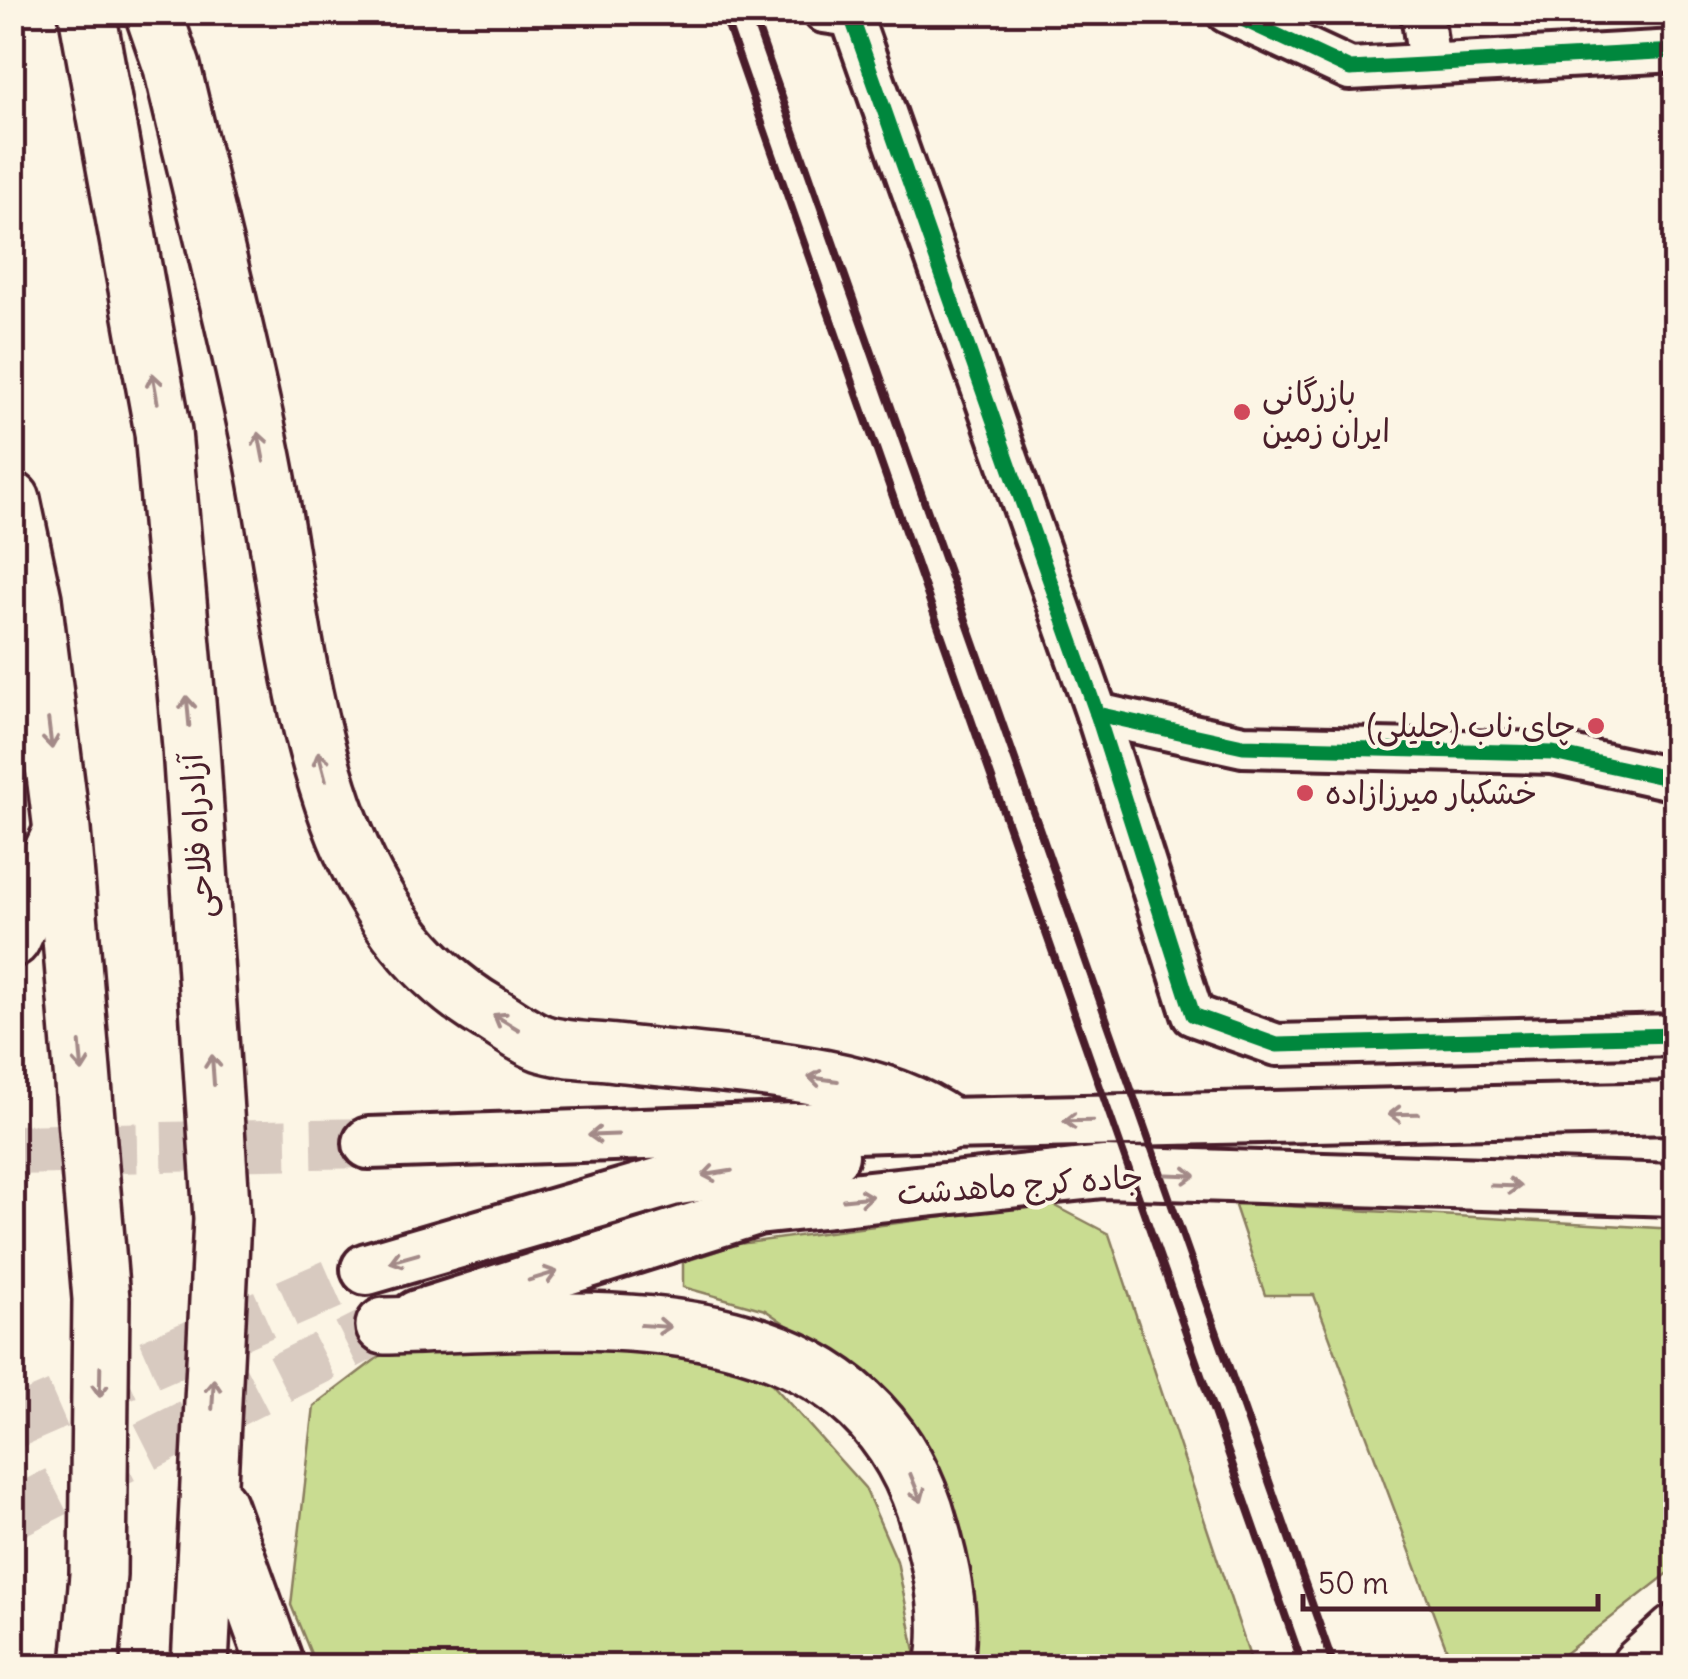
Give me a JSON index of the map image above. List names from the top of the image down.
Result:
{
  "streets": {
    "highway": ["آزادراه فلاحی"],
    "main road": ["جاده کرج ماهدشت"]
  },
  "places": ["بازرگانی ایران زمین", "چای ناب (جلیلی)", "خشکبار میرزازاده"],
  "scale_bar": "50 m"
}
